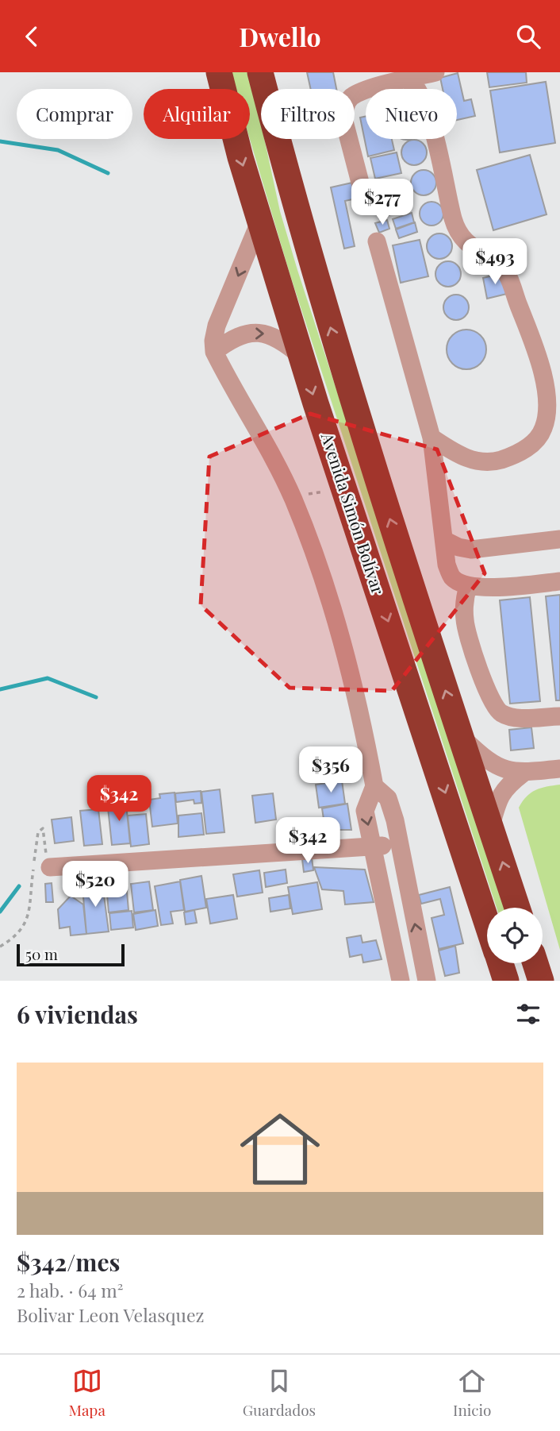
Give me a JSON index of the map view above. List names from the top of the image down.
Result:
{
  "streets": {
    "highway": ["Avenida Simón Bolívar"]
  },
  "scale_bar": "50 m",
  "page": {
    "header": "Dwello",
    "chip": [
      "Comprar",
      "Alquilar",
      "Filtros",
      "Nuevo"
    ],
    "price": [
      "$277",
      "$493",
      "$356",
      "$342",
      "$342",
      "$520"
    ],
    "scale": "50 m",
    "heading": "6 viviendas",
    "list": [
      {
        "name": "$342/mes",
        "note": "2 hab. · 64 m² · Bolivar Leon Velasquez"
      }
    ],
    "tabs": ["Mapa", "Guardados", "Inicio"]
  }
}
